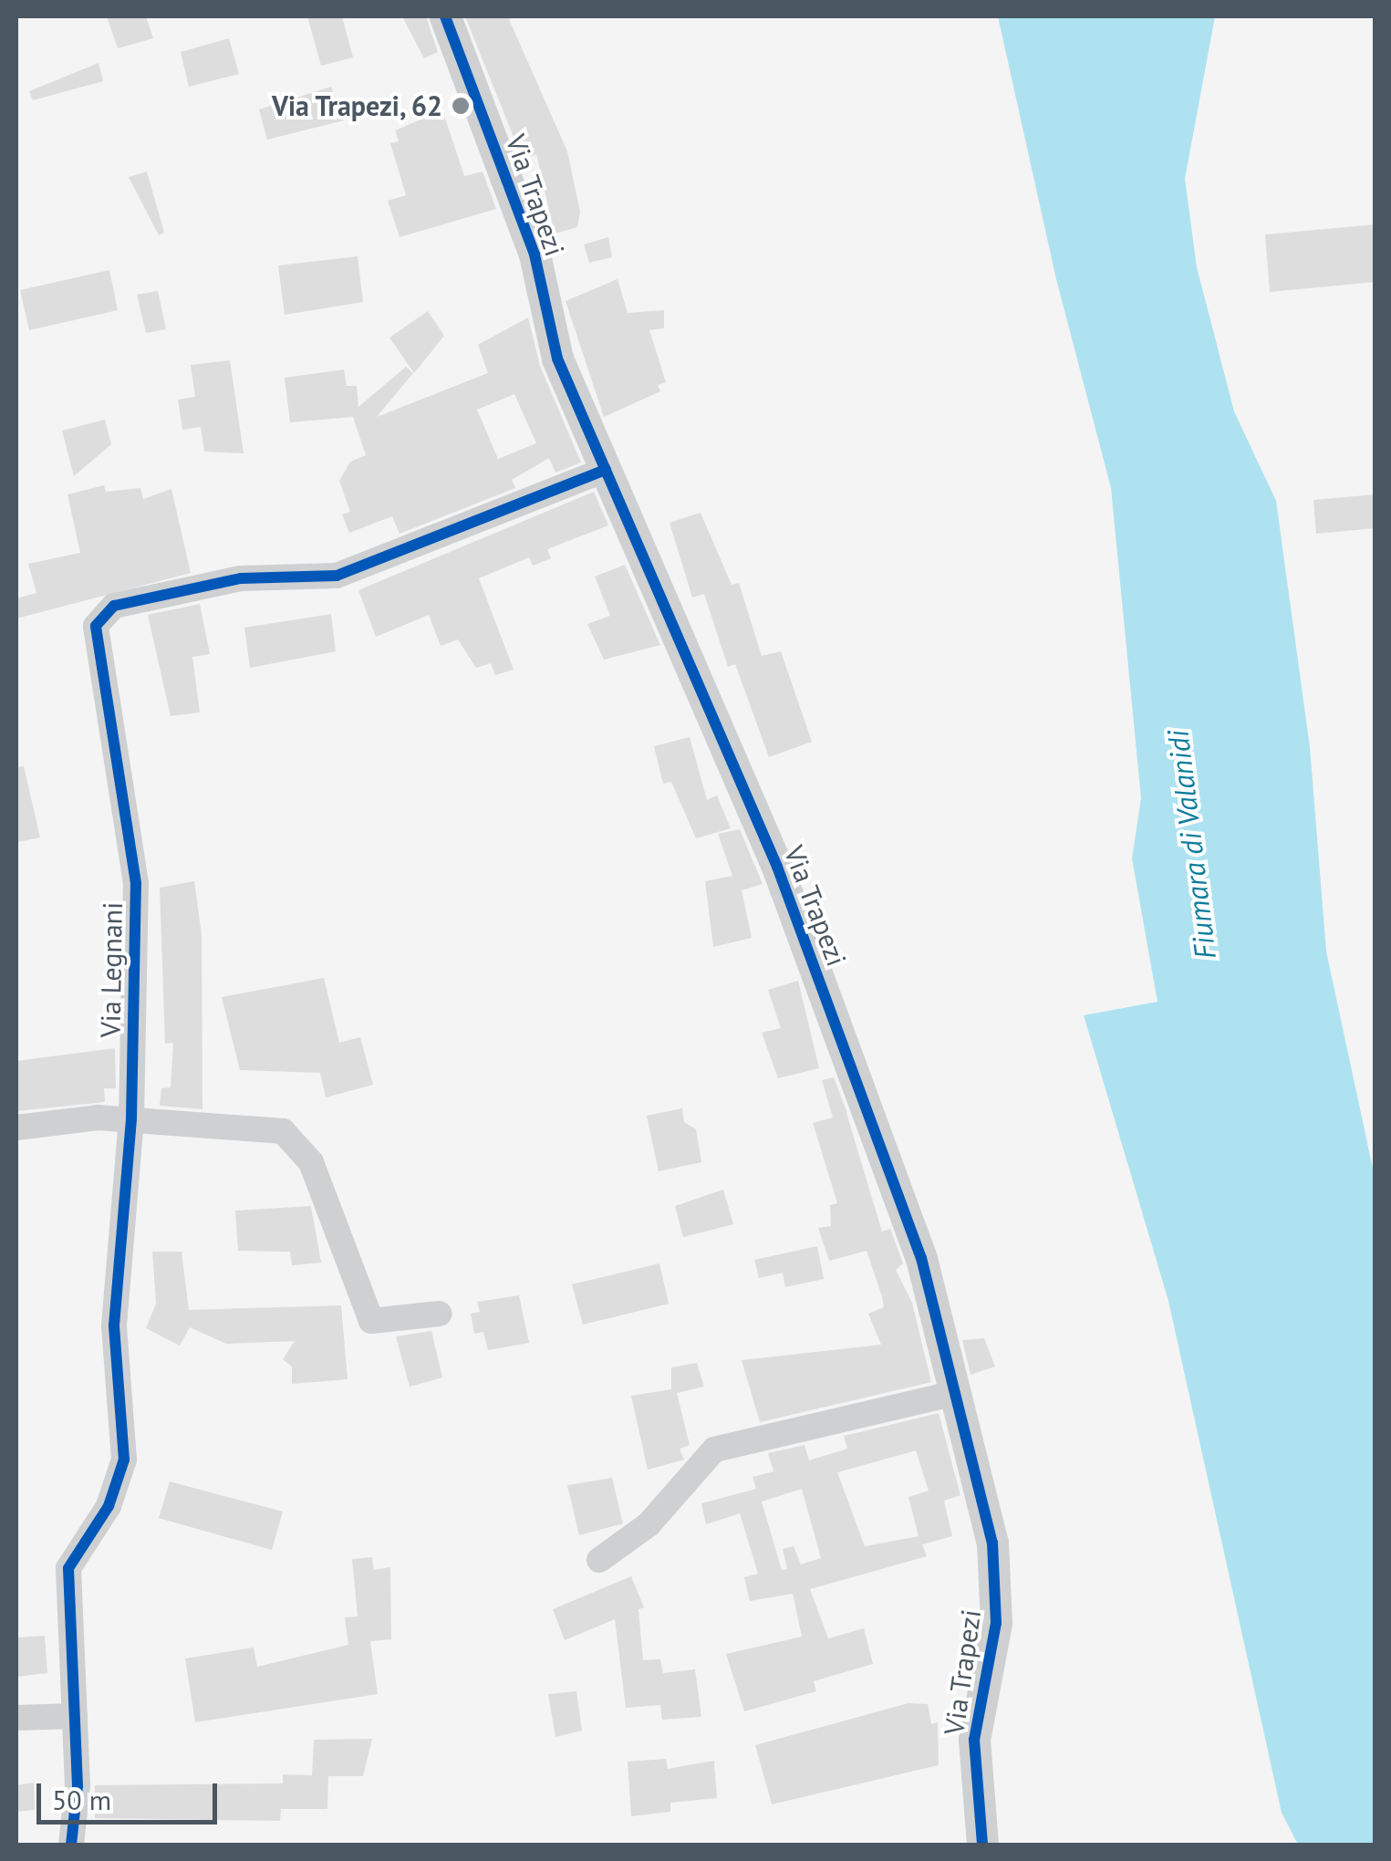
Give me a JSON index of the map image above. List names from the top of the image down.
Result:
{
  "streets": {
    "street": ["Via Trapezi", "Via Legnani"]
  },
  "crossings": [
    ["Via Trapezi", "Via Legnani"]
  ],
  "water": ["Fiumara di Valanidi"],
  "places": ["Via Trapezi, 62"],
  "scale_bar": "50 m"
}
